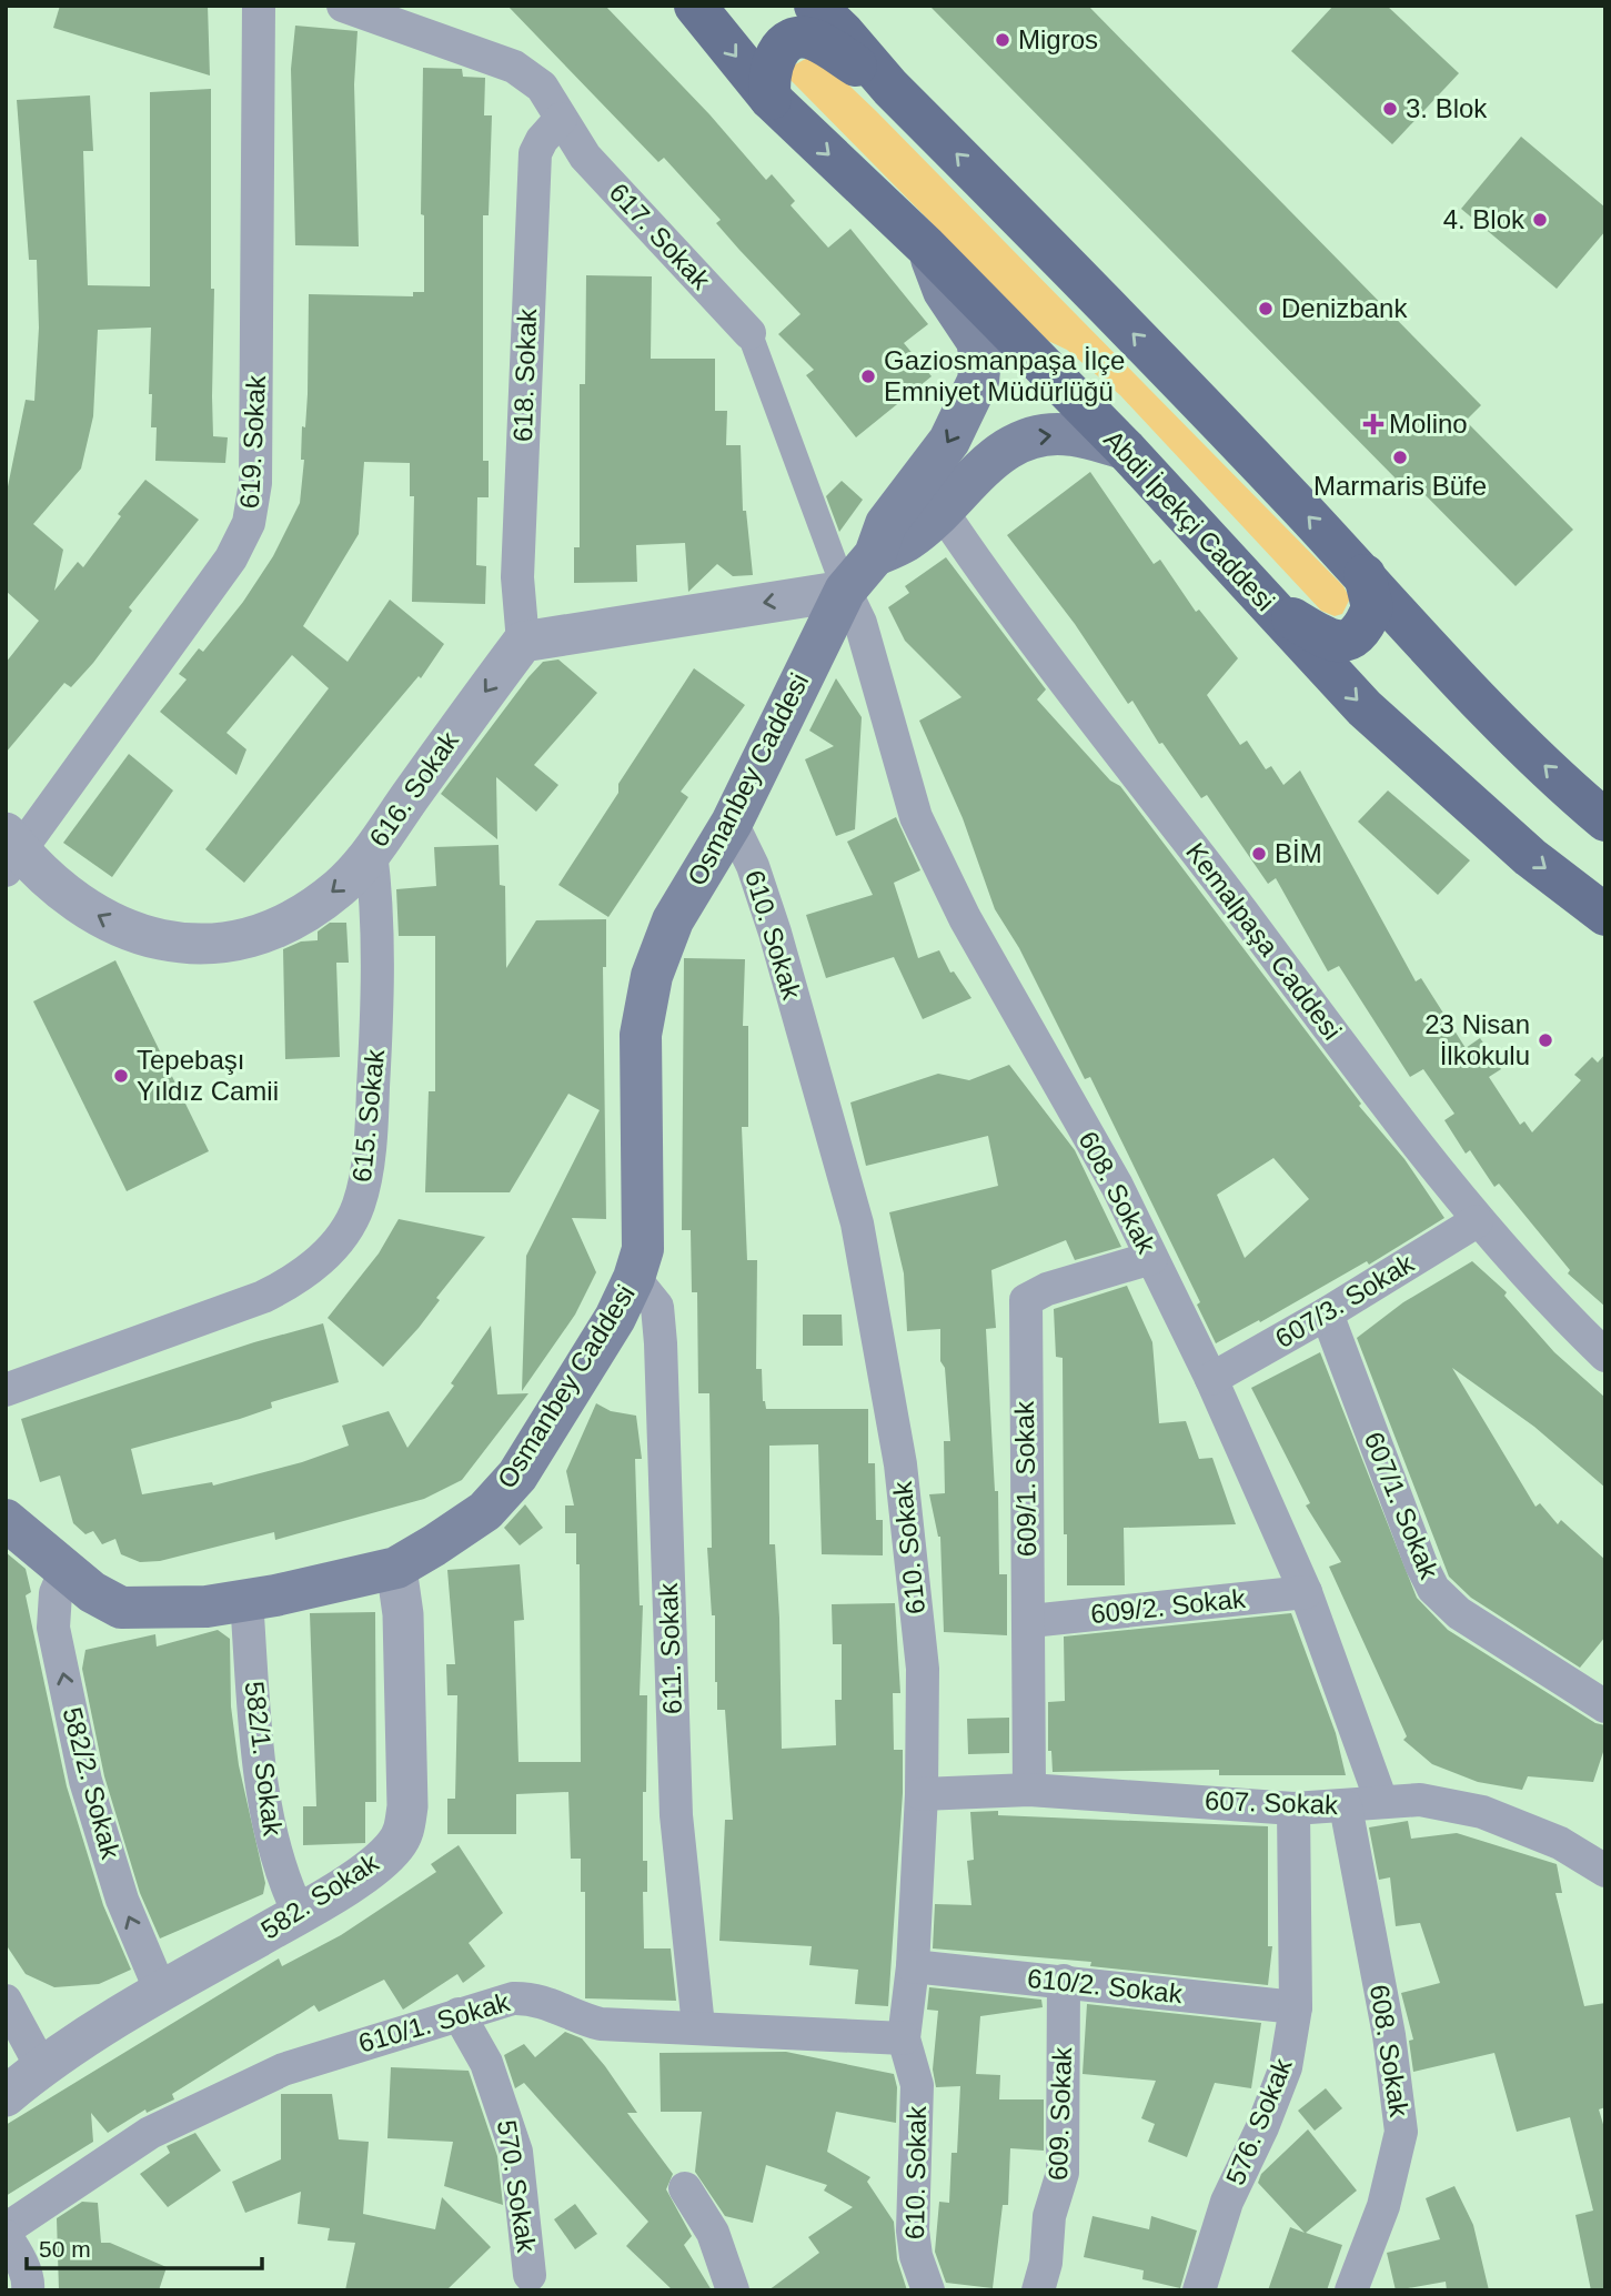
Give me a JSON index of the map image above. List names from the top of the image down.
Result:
{
  "streets": {
    "main road": ["Abdi İpekçi Caddesi", "Osmanbey Caddesi"],
    "street": [
      "617. Sokak",
      "618. Sokak",
      "619. Sokak",
      "616. Sokak",
      "610. Sokak",
      "Kemalpaşa Caddesi",
      "615. Sokak",
      "608. Sokak",
      "607/3. Sokak",
      "609/1. Sokak",
      "607/1. Sokak",
      "609/2. Sokak",
      "611. Sokak",
      "582/1. Sokak",
      "582/2. Sokak",
      "607. Sokak",
      "582. Sokak",
      "610/2. Sokak",
      "610/1. Sokak",
      "609. Sokak",
      "576. Sokak",
      "570. Sokak"
    ]
  },
  "crossings": [
    ["617. Sokak", "618. Sokak"],
    ["617. Sokak", "Osmanbey Caddesi"],
    ["617. Sokak", "608. Sokak"],
    ["618. Sokak", "616. Sokak"],
    ["619. Sokak", "616. Sokak"],
    ["Osmanbey Caddesi", "610. Sokak"],
    ["Osmanbey Caddesi", "608. Sokak"],
    ["Osmanbey Caddesi", "611. Sokak"],
    ["Osmanbey Caddesi", "582/1. Sokak"],
    ["Osmanbey Caddesi", "582/2. Sokak"],
    ["Osmanbey Caddesi", "582. Sokak"],
    ["616. Sokak", "615. Sokak"],
    ["610. Sokak", "607. Sokak"],
    ["610. Sokak", "610/2. Sokak"],
    ["610. Sokak", "610/1. Sokak"],
    ["Kemalpaşa Caddesi", "607/3. Sokak"],
    ["608. Sokak", "607/3. Sokak"],
    ["608. Sokak", "609/1. Sokak"],
    ["608. Sokak", "609/2. Sokak"],
    ["608. Sokak", "607. Sokak"],
    ["607/3. Sokak", "607/1. Sokak"],
    ["609/1. Sokak", "609/2. Sokak"],
    ["609/1. Sokak", "607. Sokak"],
    ["611. Sokak", "610/1. Sokak"],
    ["582/1. Sokak", "582. Sokak"],
    ["582/2. Sokak", "582. Sokak"],
    ["607. Sokak", "576. Sokak"],
    ["610/2. Sokak", "609. Sokak"],
    ["610/2. Sokak", "576. Sokak"],
    ["610/1. Sokak", "570. Sokak"]
  ],
  "one_way": ["616. Sokak", "582/2. Sokak"],
  "places": {
    "other": [
      "Migros",
      "3. Blok",
      "4. Blok",
      "Denizbank",
      "Gaziosmanpaşa İlçe Emniyet Müdürlüğü",
      "Marmaris Büfe",
      "BİM",
      "23 Nisan İlkokulu",
      "Tepebaşı Yıldız Camii"
    ],
    "health": ["Molino"]
  },
  "scale_bar": "50 m"
}
